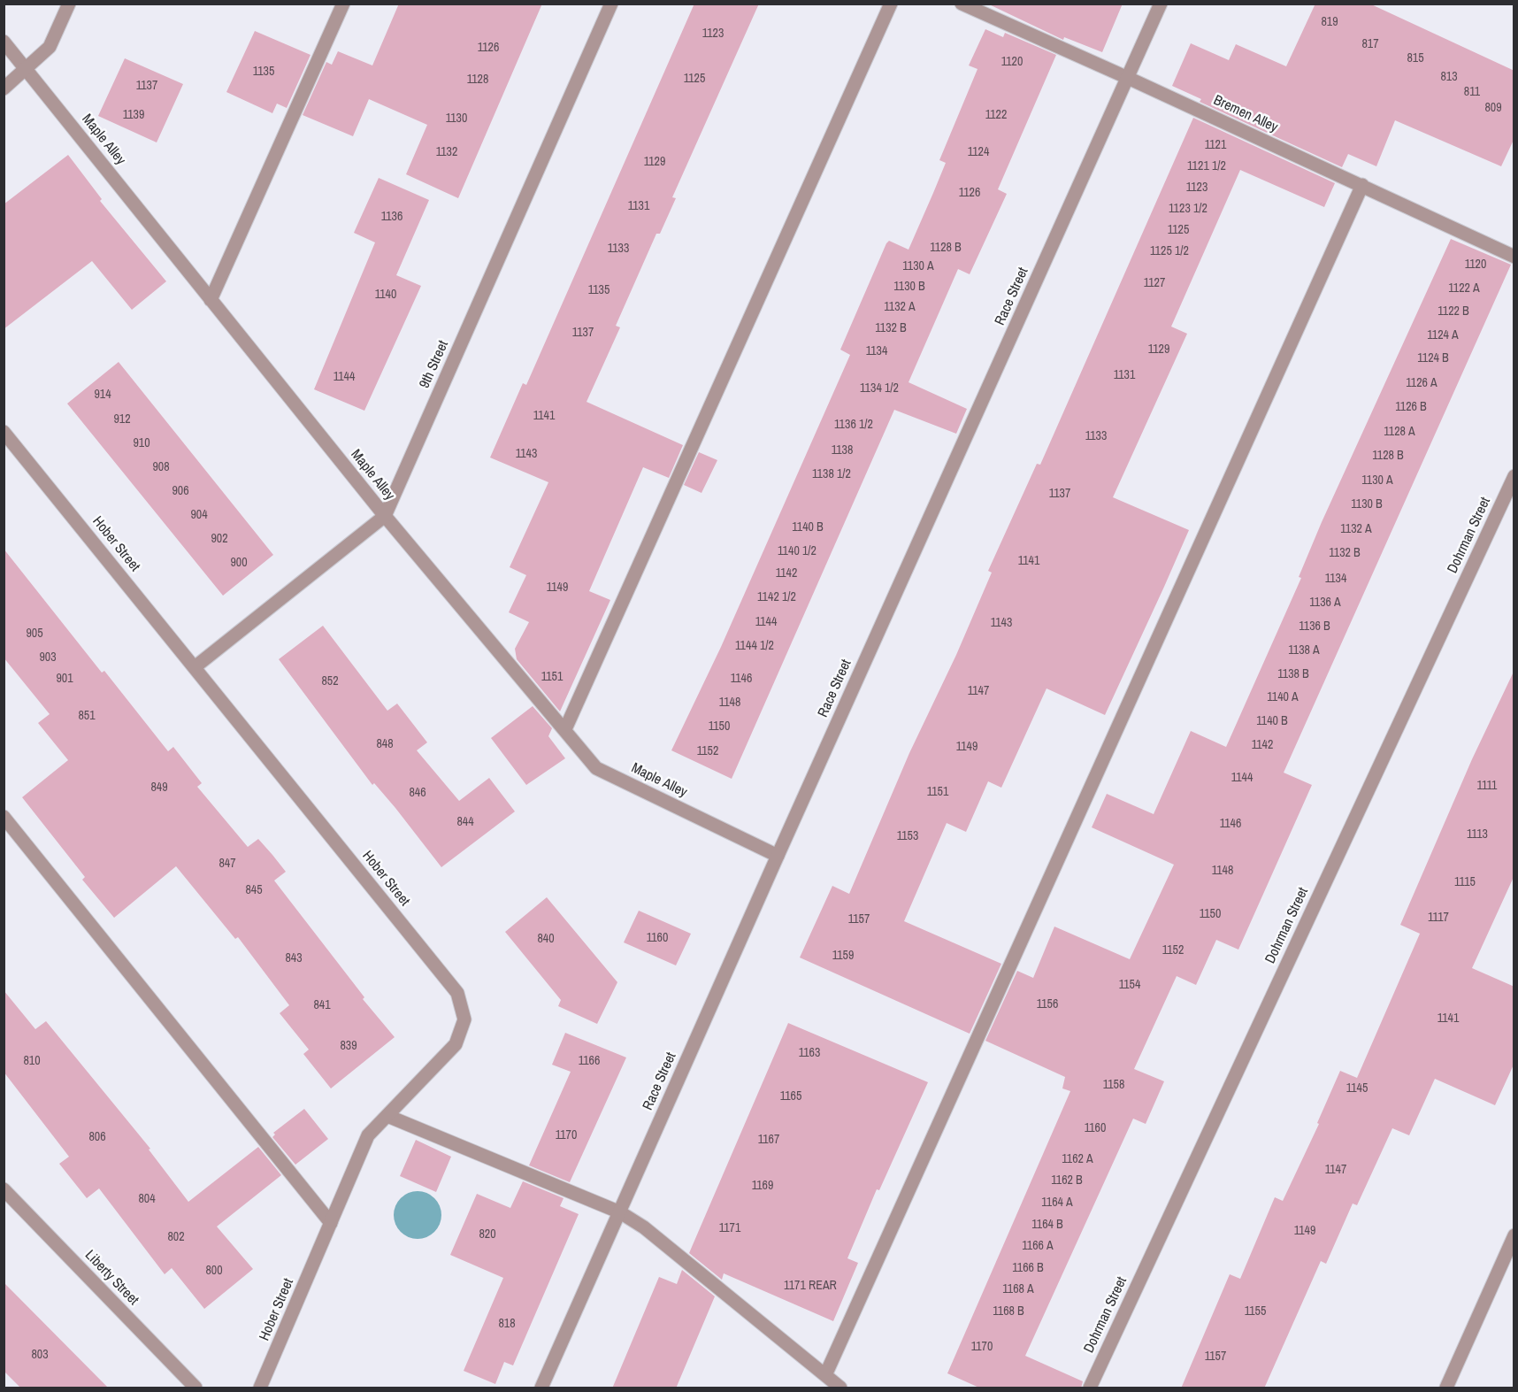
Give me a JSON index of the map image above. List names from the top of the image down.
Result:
{
  "streets": {
    "street": [
      "Bremen Alley",
      "Maple Alley",
      "Race Street",
      "9th Street",
      "Dohrman Street",
      "Hober Street",
      "Liberty Street"
    ]
  },
  "crossings": [
    ["Bremen Alley", "Race Street"],
    ["Maple Alley", "Race Street"],
    ["Maple Alley", "9th Street"],
    ["9th Street", "Hober Street"]
  ],
  "house_numbers": [
    "819",
    "1123",
    "817",
    "1126",
    "815",
    "1120",
    "1135",
    "813",
    "1125",
    "1128",
    "1137",
    "811",
    "809",
    "1139",
    "1122",
    "1130",
    "1121",
    "1132",
    "1124",
    "1129",
    "1121 1/2",
    "1123",
    "1126",
    "1131",
    "1123 1/2",
    "1136",
    "1125",
    "1128 B",
    "1133",
    "1125 1/2",
    "1120",
    "1130 A",
    "1127",
    "1130 B",
    "1122 A",
    "1135",
    "1140",
    "1132 A",
    "1122 B",
    "1132 B",
    "1137",
    "1124 A",
    "1129",
    "1134",
    "1124 B",
    "1131",
    "1144",
    "1126 A",
    "1134 1/2",
    "914",
    "1126 B",
    "1141",
    "912",
    "1136 1/2",
    "1128 A",
    "1133",
    "910",
    "1138",
    "1143",
    "1128 B",
    "908",
    "1138 1/2",
    "1130 A",
    "906",
    "1137",
    "1130 B",
    "904",
    "1140 B",
    "1132 A",
    "902",
    "1140 1/2",
    "1132 B",
    "1141",
    "900",
    "1142",
    "1134",
    "1149",
    "1142 1/2",
    "1136 A",
    "1144",
    "1143",
    "1136 B",
    "905",
    "1144 1/2",
    "1138 A",
    "903",
    "1138 B",
    "1151",
    "901",
    "1146",
    "852",
    "1147",
    "1140 A",
    "1148",
    "851",
    "1140 B",
    "1150",
    "848",
    "1142",
    "1149",
    "1152",
    "1144",
    "1111",
    "849",
    "1151",
    "846",
    "844",
    "1146",
    "1113",
    "1153",
    "847",
    "1148",
    "1115",
    "845",
    "1150",
    "1117",
    "1157",
    "1160",
    "840",
    "1152",
    "1159",
    "843",
    "1154",
    "1156",
    "841",
    "1141",
    "839",
    "1163",
    "810",
    "1166",
    "1158",
    "1145",
    "1165",
    "1160",
    "1170",
    "806",
    "1167",
    "1162 A",
    "1147",
    "1162 B",
    "1169",
    "804",
    "1164 A",
    "1164 B",
    "1171",
    "1149",
    "820",
    "802",
    "1166 A",
    "1166 B",
    "800",
    "1171 REAR",
    "1168 A",
    "1168 B",
    "1155",
    "818",
    "1170",
    "803",
    "1157"
  ]
}
